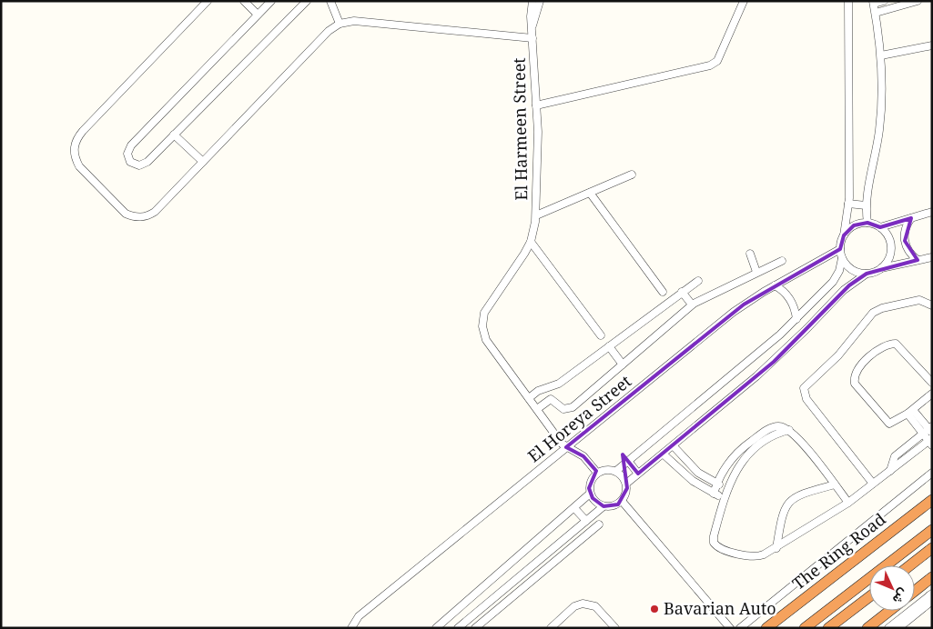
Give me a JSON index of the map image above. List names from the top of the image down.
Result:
{
  "streets": {
    "highway": ["The Ring Road"],
    "street": ["El Harmeen Street", "El Horeya Street"]
  },
  "crossings": [
    ["El Harmeen Street", "El Horeya Street"]
  ],
  "places": ["Bavarian Auto"],
  "north": "bottom right"
}
